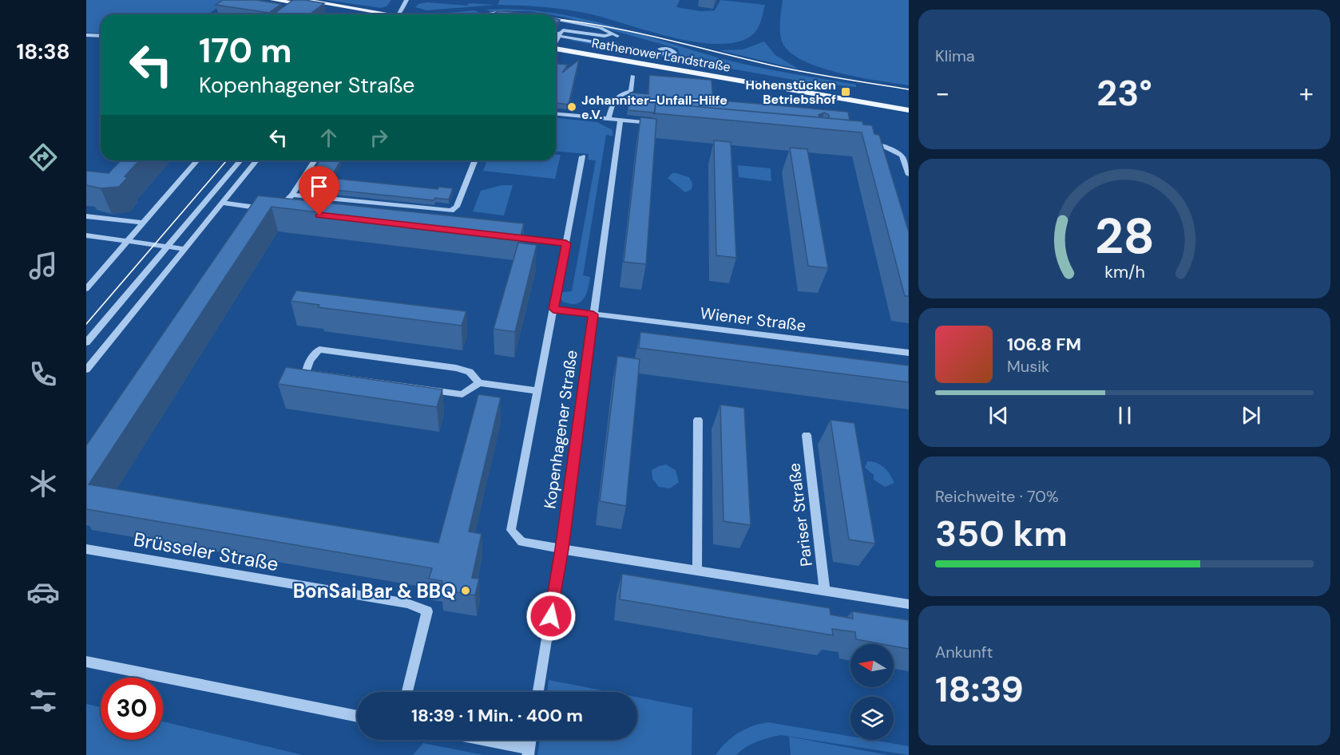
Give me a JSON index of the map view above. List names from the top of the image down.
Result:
{
  "streets": {
    "main road": ["Rathenower Landstraße"],
    "street": [
      "Wiener Straße",
      "Kopenhagener Straße",
      "Pariser Straße",
      "Brüsseler Straße"
    ]
  },
  "crossings": [
    ["Wiener Straße", "Kopenhagener Straße"],
    ["Kopenhagener Straße", "Pariser Straße"]
  ],
  "places": {
    "transit": ["Hohenstücken Betriebshof"],
    "other": ["Johanniter-Unfall-Hilfe e.V.", "BonSai Bar & BBQ"]
  },
  "north": "left",
  "page": {
    "tabs": "18:38",
    "tile": [
      "Klima",
      ["Reichweite · 70%", "350 km"],
      ["Ankunft", "18:39"]
    ],
    "turn": ["170 m", "Kopenhagener Straße"],
    "heat": ["−", "23°", "+"],
    "song": ["106.8 FM", "Musik"],
    "limit": "30",
    "trip": "18:39 · 1 Min. · 400 m",
    "gauge": ["28", "km/h"]
  }
}
